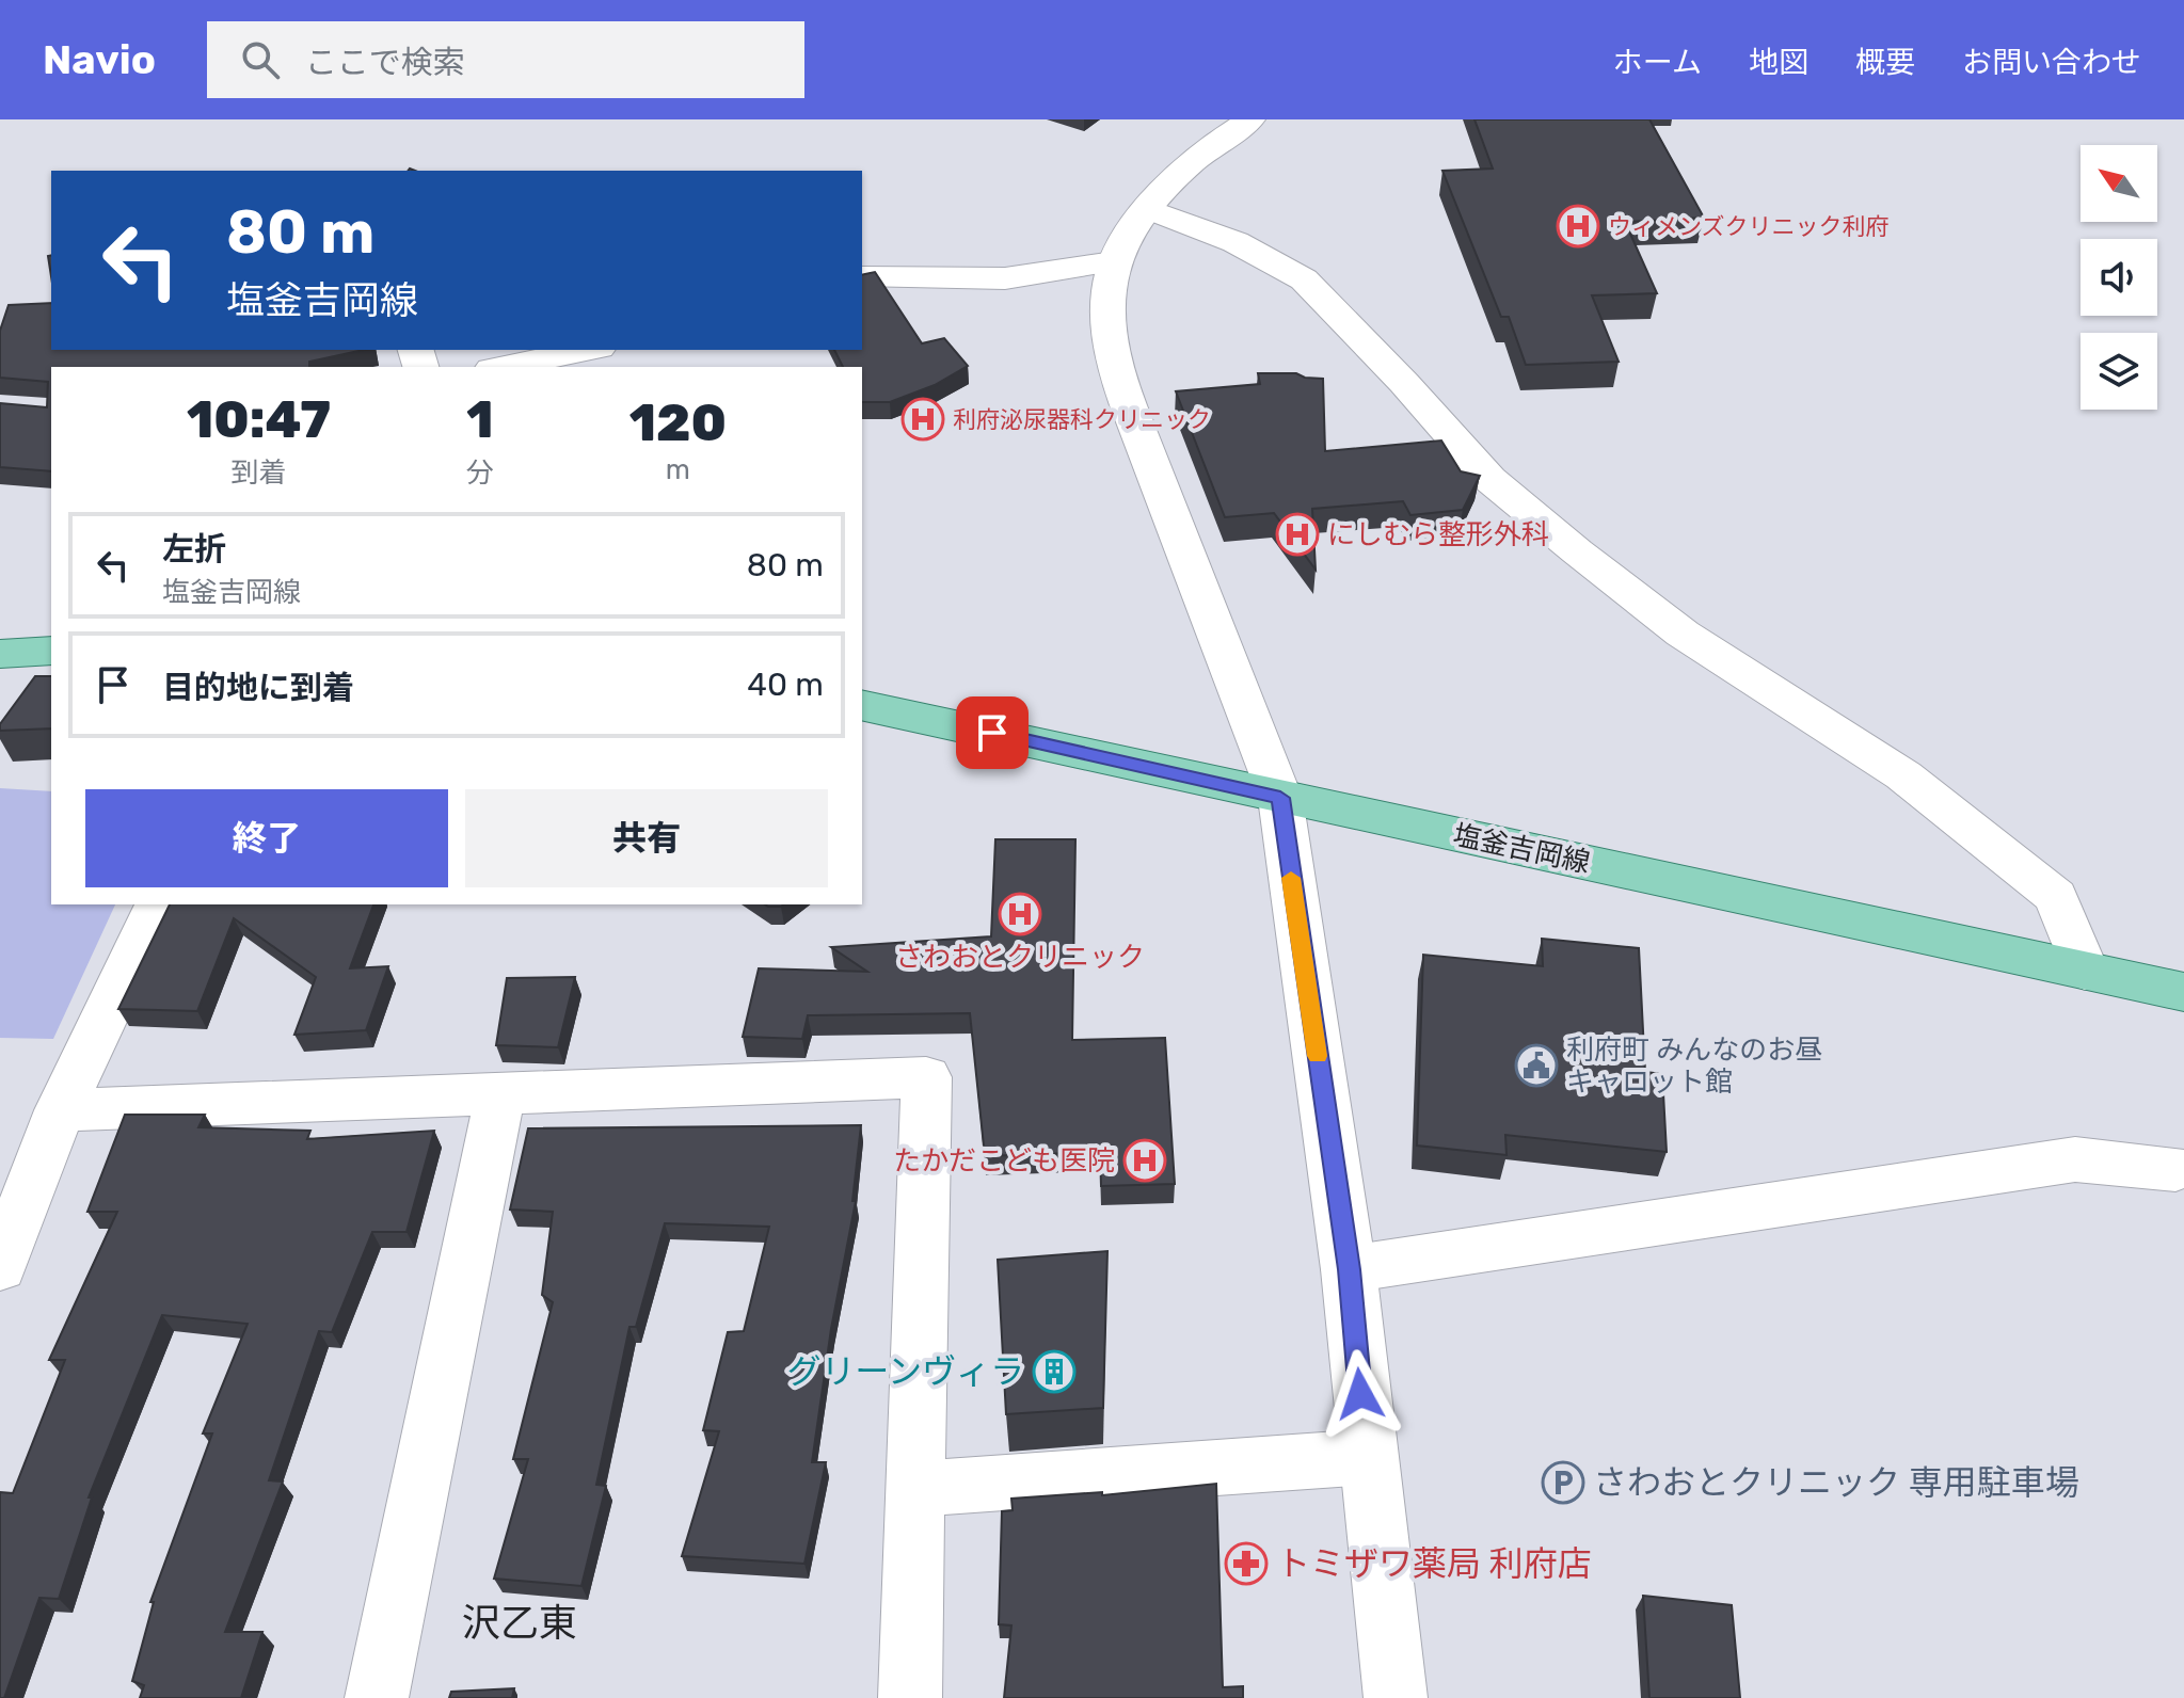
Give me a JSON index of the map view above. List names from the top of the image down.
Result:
{
  "streets": {
    "main road": ["塩釜吉岡線"]
  },
  "districts": ["沢乙東"],
  "places": {
    "hospital": [
      "ウィメンズクリニック利府",
      "利府泌尿器科クリニック",
      "にしむら整形外科",
      "さわおとクリニック",
      "たかだこども医院"
    ],
    "public building": ["利府町 みんなのお昼 キャロット館"],
    "building": ["グリーンヴィラ"],
    "parking": ["さわおとクリニック 専用駐車場"],
    "pharmacy": ["トミザワ薬局 利府店"]
  },
  "north": "top left",
  "page": {
    "header": "Navio",
    "search": "ここで検索",
    "nav": [
      "ホーム",
      "地図",
      "概要",
      "お問い合わせ"
    ],
    "turn": ["80 m", "塩釜吉岡線"],
    "eta": [
      "10:47",
      "到着",
      "1",
      "分",
      "120",
      "m"
    ],
    "list": [
      {
        "name": "左折",
        "note": "塩釜吉岡線",
        "value": "80 m"
      },
      {
        "name": "目的地に到着",
        "value": "40 m"
      }
    ],
    "buttons": ["終了", "共有"]
  }
}
